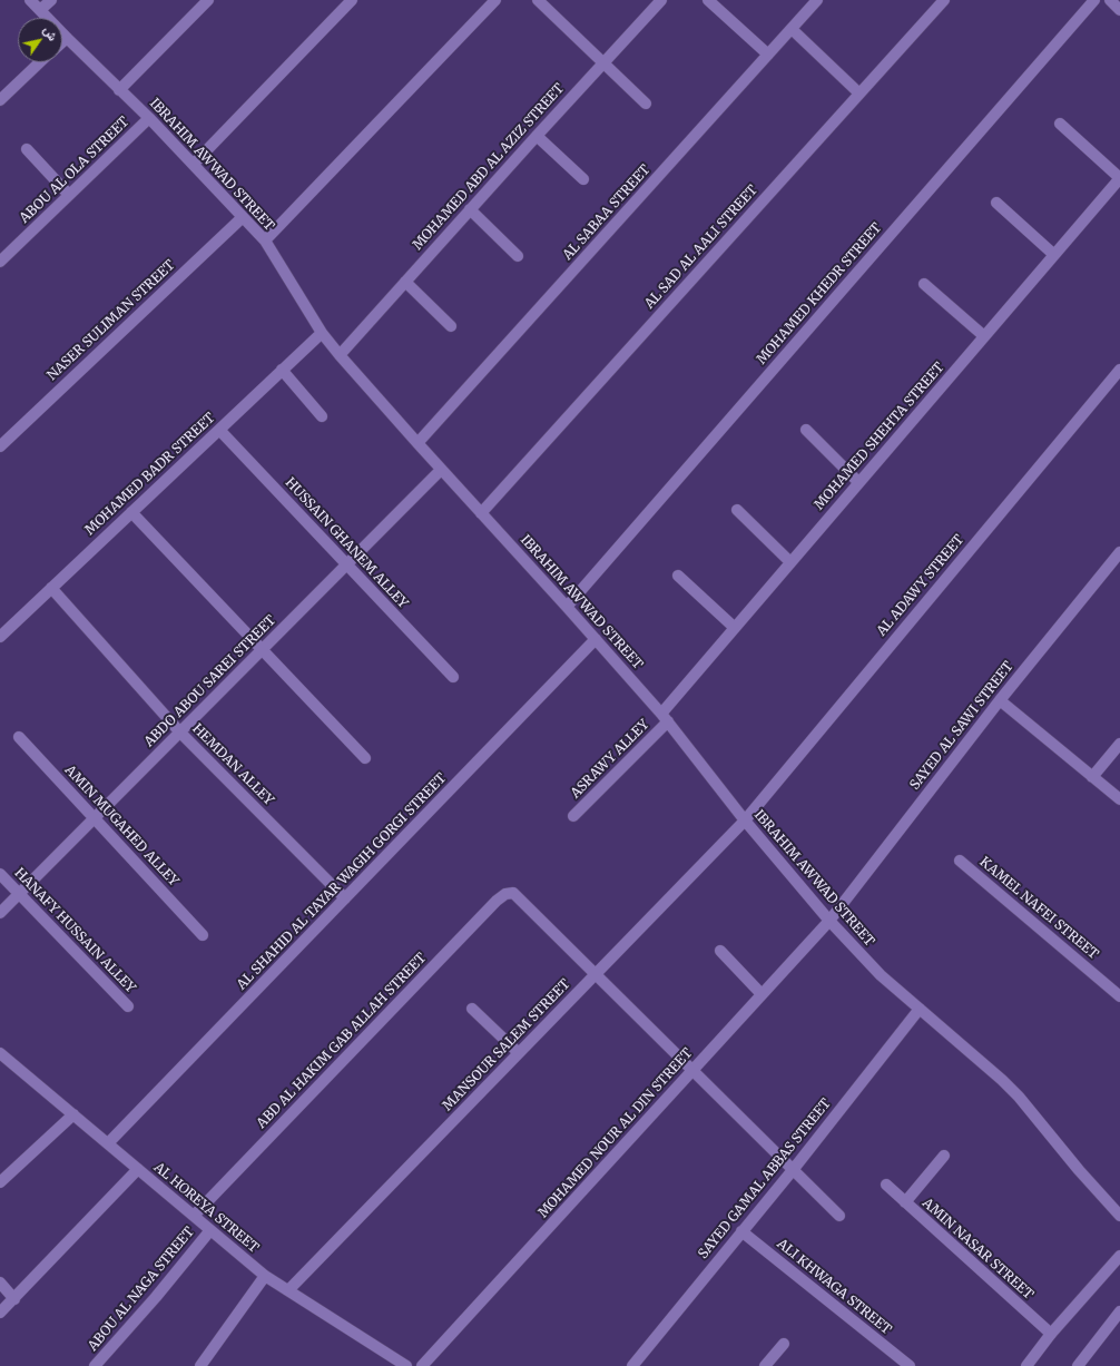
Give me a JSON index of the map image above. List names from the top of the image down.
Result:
{
  "streets": {
    "street": [
      "IBRAHIM AWWAD STREET",
      "MOHAMED ABD AL AZIZ STREET",
      "ABOU AL OLA STREET",
      "AL SABAA STREET",
      "AL SAD AL AALI STREET",
      "MOHAMED KHEDR STREET",
      "NASER SULIMAN STREET",
      "MOHAMED SHEHTA STREET",
      "MOHAMED BADR STREET",
      "HUSSAIN GHANEM ALLEY",
      "AL ADAWY STREET",
      "ABDO ABOU SAREI STREET",
      "SAYED AL SAWI STREET",
      "ASRAWY ALLEY",
      "HEMDAN ALLEY",
      "AMIN MUGAHED ALLEY",
      "AL SHAHID AL TAYAR WAGIH GORGI STREET",
      "KAMEL NAFEI STREET",
      "HANAFY HUSSAIN ALLEY",
      "ABD AL HAKIM GAB ALLAH STREET",
      "MANSOUR SALEM STREET",
      "MOHAMED NOUR AL DIN STREET",
      "SAYED GAMAL ABBAS STREET",
      "AL HOREYA STREET",
      "AMIN NASAR STREET",
      "ALI KHWAGA STREET",
      "ABOU AL NAGA STREET"
    ]
  },
  "crossings": [
    ["IBRAHIM AWWAD STREET", "MOHAMED ABD AL AZIZ STREET"],
    ["IBRAHIM AWWAD STREET", "ABOU AL OLA STREET"],
    ["IBRAHIM AWWAD STREET", "AL SABAA STREET"],
    ["IBRAHIM AWWAD STREET", "AL SAD AL AALI STREET"],
    ["IBRAHIM AWWAD STREET", "MOHAMED KHEDR STREET"],
    ["IBRAHIM AWWAD STREET", "NASER SULIMAN STREET"],
    ["IBRAHIM AWWAD STREET", "MOHAMED SHEHTA STREET"],
    ["IBRAHIM AWWAD STREET", "MOHAMED BADR STREET"],
    ["IBRAHIM AWWAD STREET", "AL ADAWY STREET"],
    ["IBRAHIM AWWAD STREET", "ABDO ABOU SAREI STREET"],
    ["IBRAHIM AWWAD STREET", "SAYED AL SAWI STREET"],
    ["IBRAHIM AWWAD STREET", "ASRAWY ALLEY"],
    ["IBRAHIM AWWAD STREET", "AL SHAHID AL TAYAR WAGIH GORGI STREET"],
    ["IBRAHIM AWWAD STREET", "MANSOUR SALEM STREET"],
    ["IBRAHIM AWWAD STREET", "MOHAMED NOUR AL DIN STREET"],
    ["IBRAHIM AWWAD STREET", "SAYED GAMAL ABBAS STREET"],
    ["MOHAMED SHEHTA STREET", "ASRAWY ALLEY"],
    ["MOHAMED BADR STREET", "HUSSAIN GHANEM ALLEY"],
    ["MOHAMED BADR STREET", "HEMDAN ALLEY"],
    ["HUSSAIN GHANEM ALLEY", "ABDO ABOU SAREI STREET"],
    ["AL ADAWY STREET", "MANSOUR SALEM STREET"],
    ["ABDO ABOU SAREI STREET", "HEMDAN ALLEY"],
    ["ABDO ABOU SAREI STREET", "AMIN MUGAHED ALLEY"],
    ["ABDO ABOU SAREI STREET", "HANAFY HUSSAIN ALLEY"],
    ["SAYED AL SAWI STREET", "MOHAMED NOUR AL DIN STREET"],
    ["HEMDAN ALLEY", "AL SHAHID AL TAYAR WAGIH GORGI STREET"],
    ["AL SHAHID AL TAYAR WAGIH GORGI STREET", "AL HOREYA STREET"],
    ["ABD AL HAKIM GAB ALLAH STREET", "MANSOUR SALEM STREET"],
    ["ABD AL HAKIM GAB ALLAH STREET", "AL HOREYA STREET"],
    ["MANSOUR SALEM STREET", "AL HOREYA STREET"],
    ["SAYED GAMAL ABBAS STREET", "ALI KHWAGA STREET"],
    ["AL HOREYA STREET", "ABOU AL NAGA STREET"]
  ],
  "north": "top right"
}
